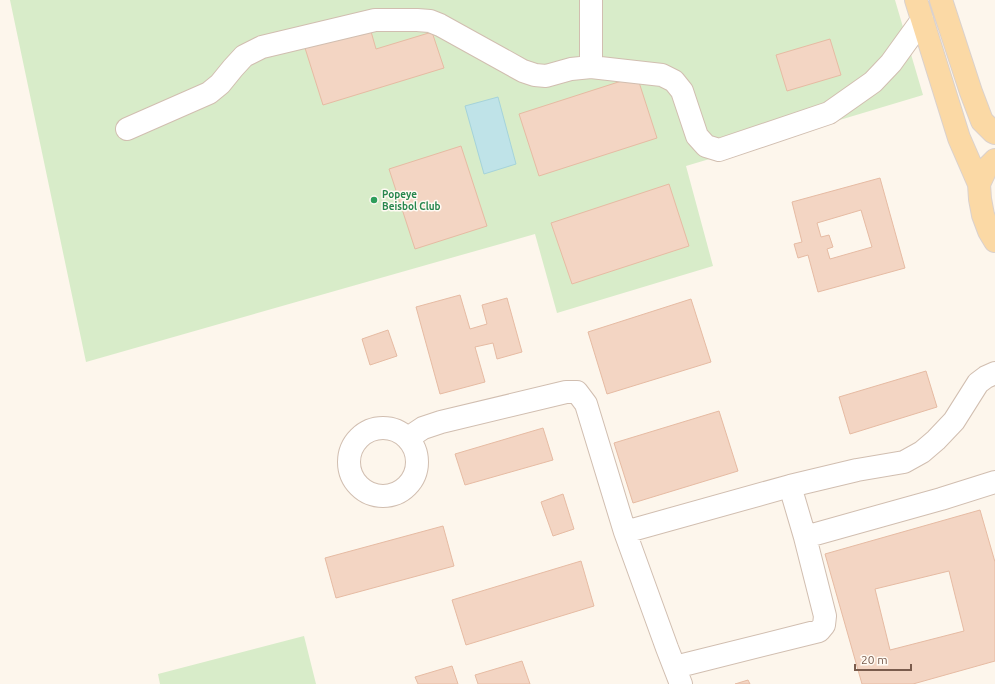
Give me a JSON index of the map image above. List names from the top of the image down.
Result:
{
  "places": ["Popeye Beisbol Club"],
  "scale_bar": "20 m"
}
